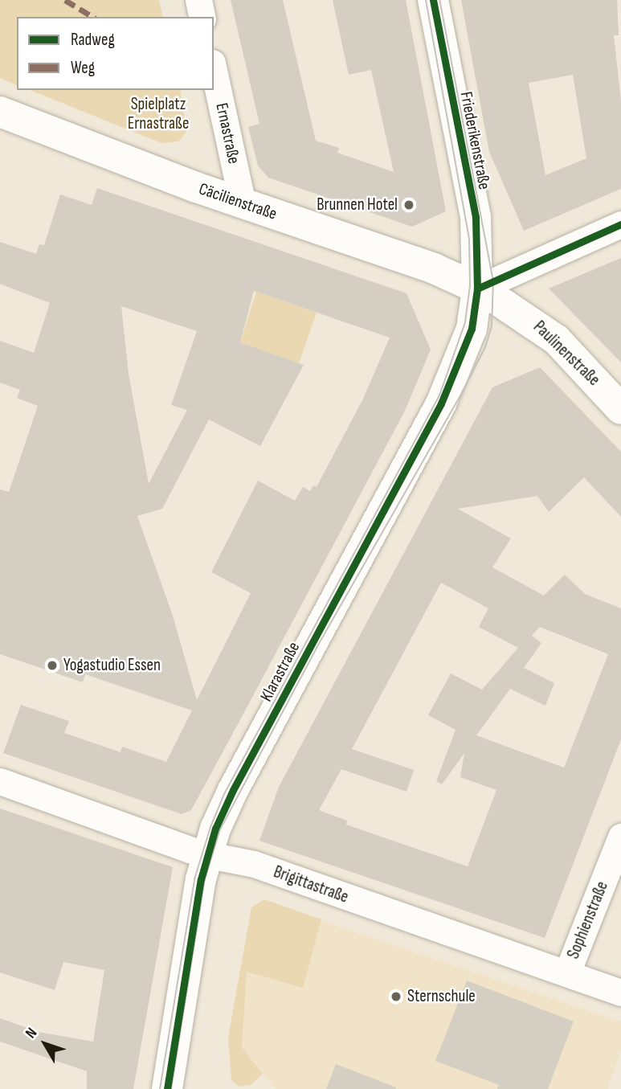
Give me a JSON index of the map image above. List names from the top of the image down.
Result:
{
  "streets": {
    "street": [
      "Ernastraße",
      "Friederikenstraße",
      "Cäcilienstraße",
      "Paulinenstraße",
      "Klarastraße",
      "Brigittastraße",
      "Sophienstraße"
    ]
  },
  "crossings": [
    ["Ernastraße", "Cäcilienstraße"],
    ["Friederikenstraße", "Cäcilienstraße"],
    ["Friederikenstraße", "Paulinenstraße"],
    ["Friederikenstraße", "Klarastraße"],
    ["Cäcilienstraße", "Paulinenstraße"],
    ["Cäcilienstraße", "Klarastraße"],
    ["Paulinenstraße", "Klarastraße"],
    ["Klarastraße", "Brigittastraße"],
    ["Brigittastraße", "Sophienstraße"]
  ],
  "parks": ["Spielplatz Ernastraße"],
  "places": ["Brunnen Hotel", "Yogastudio Essen", "Sternschule"],
  "legend": ["Radweg", "Weg"],
  "north": "top left"
}
